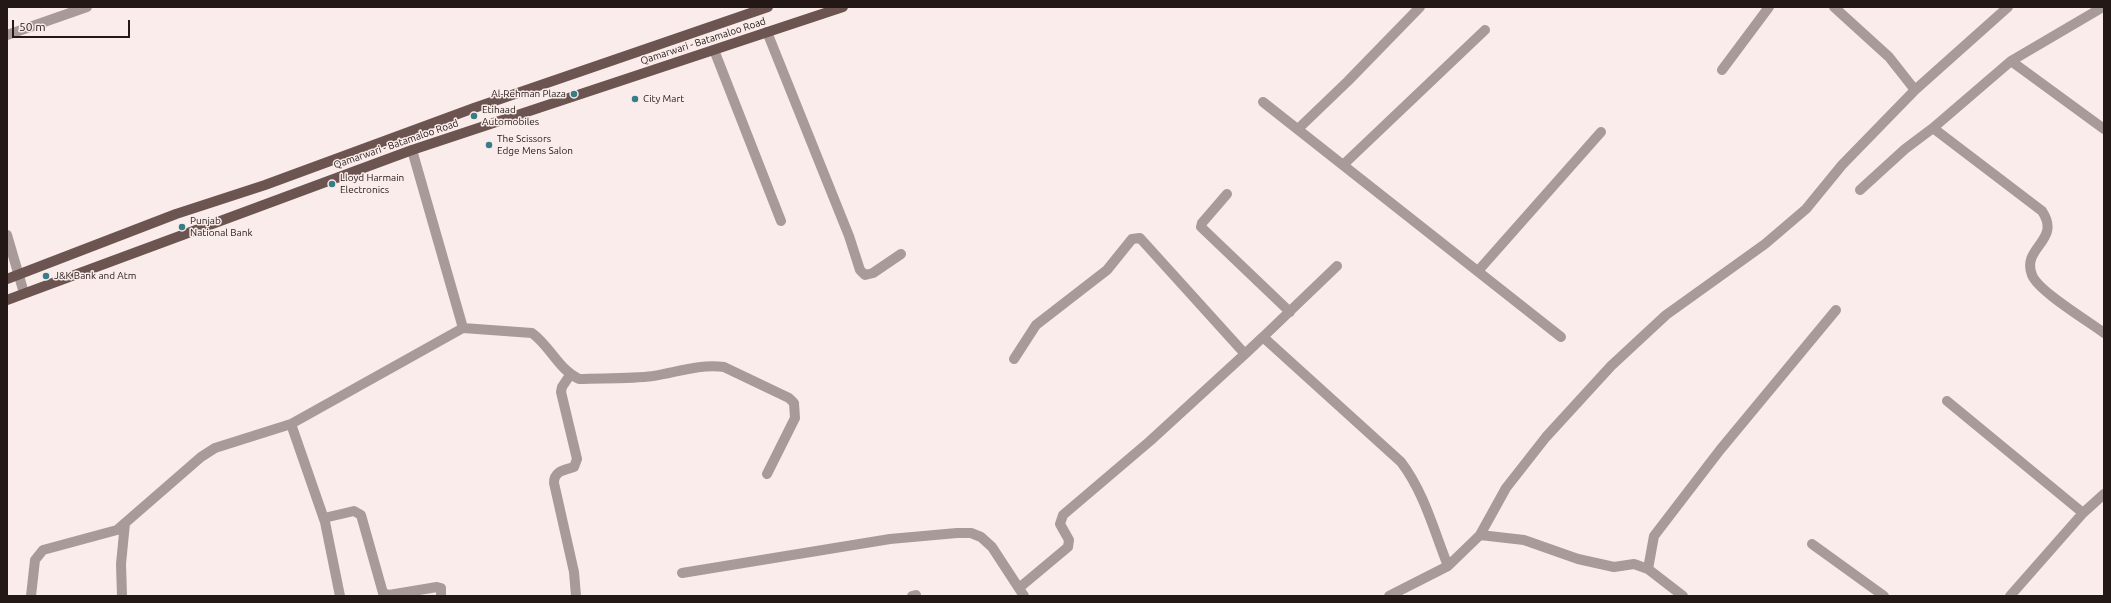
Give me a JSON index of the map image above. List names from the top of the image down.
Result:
{
  "streets": {
    "main road": ["Qamarwari - Batamaloo Road"]
  },
  "places": [
    "Al-Rehman Plaza",
    "City Mart",
    "Etihaad Automobiles",
    "The Scissors Edge Mens Salon",
    "Lloyd Harmain Electronics",
    "Punjab National Bank",
    "J&K Bank and Atm"
  ],
  "scale_bar": "50 m"
}
